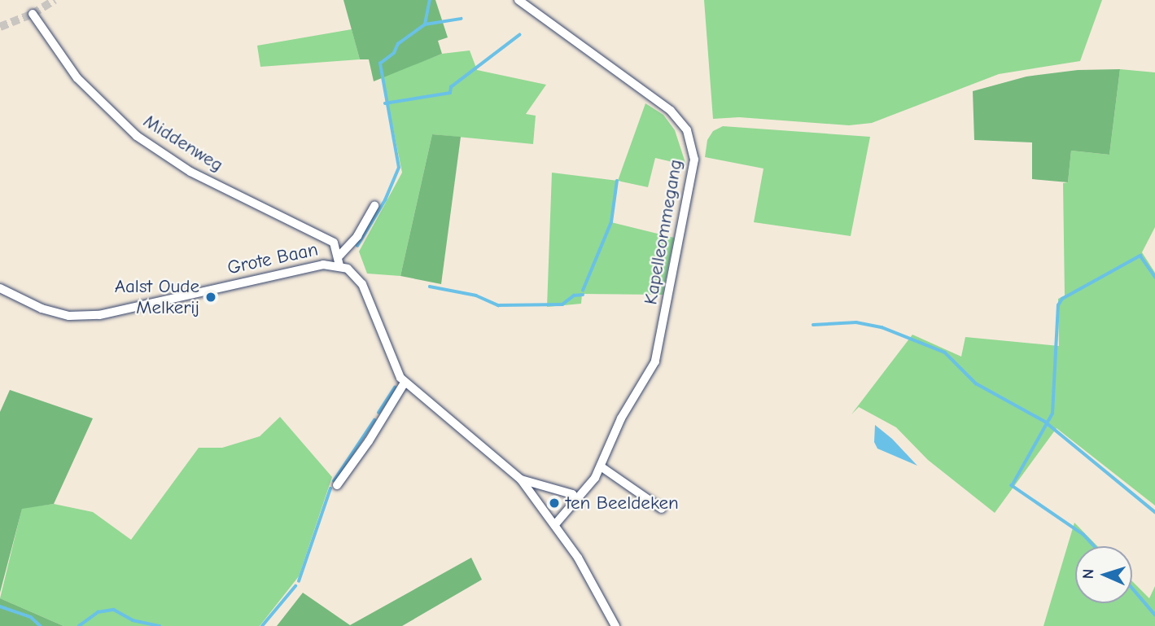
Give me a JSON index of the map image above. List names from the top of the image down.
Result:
{
  "streets": {
    "street": ["Middenweg", "Kapelleommegang", "Grote Baan"]
  },
  "crossings": [
    ["Kapelleommegang", "Grote Baan"]
  ],
  "places": ["Aalst Oude Melkerij", "ten Beeldeken"],
  "north": "left"
}
